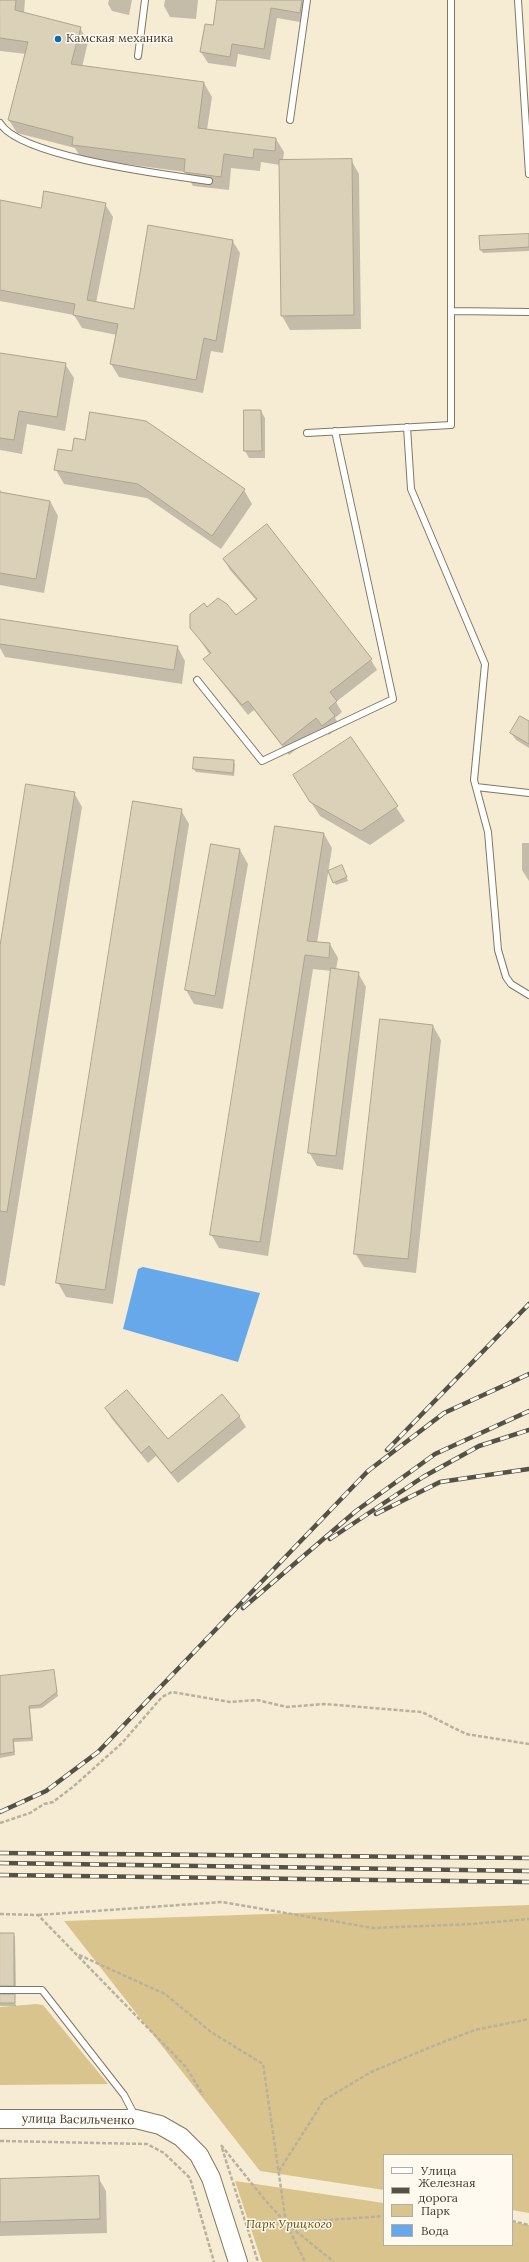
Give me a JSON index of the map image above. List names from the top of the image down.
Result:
{
  "streets": {
    "main road": ["улица Васильченко"]
  },
  "parks": ["Парк Урицкого"],
  "places": ["Камская механика"],
  "legend": [
    "Улица",
    "Железная дорога",
    "Парк",
    "Вода"
  ]
}
